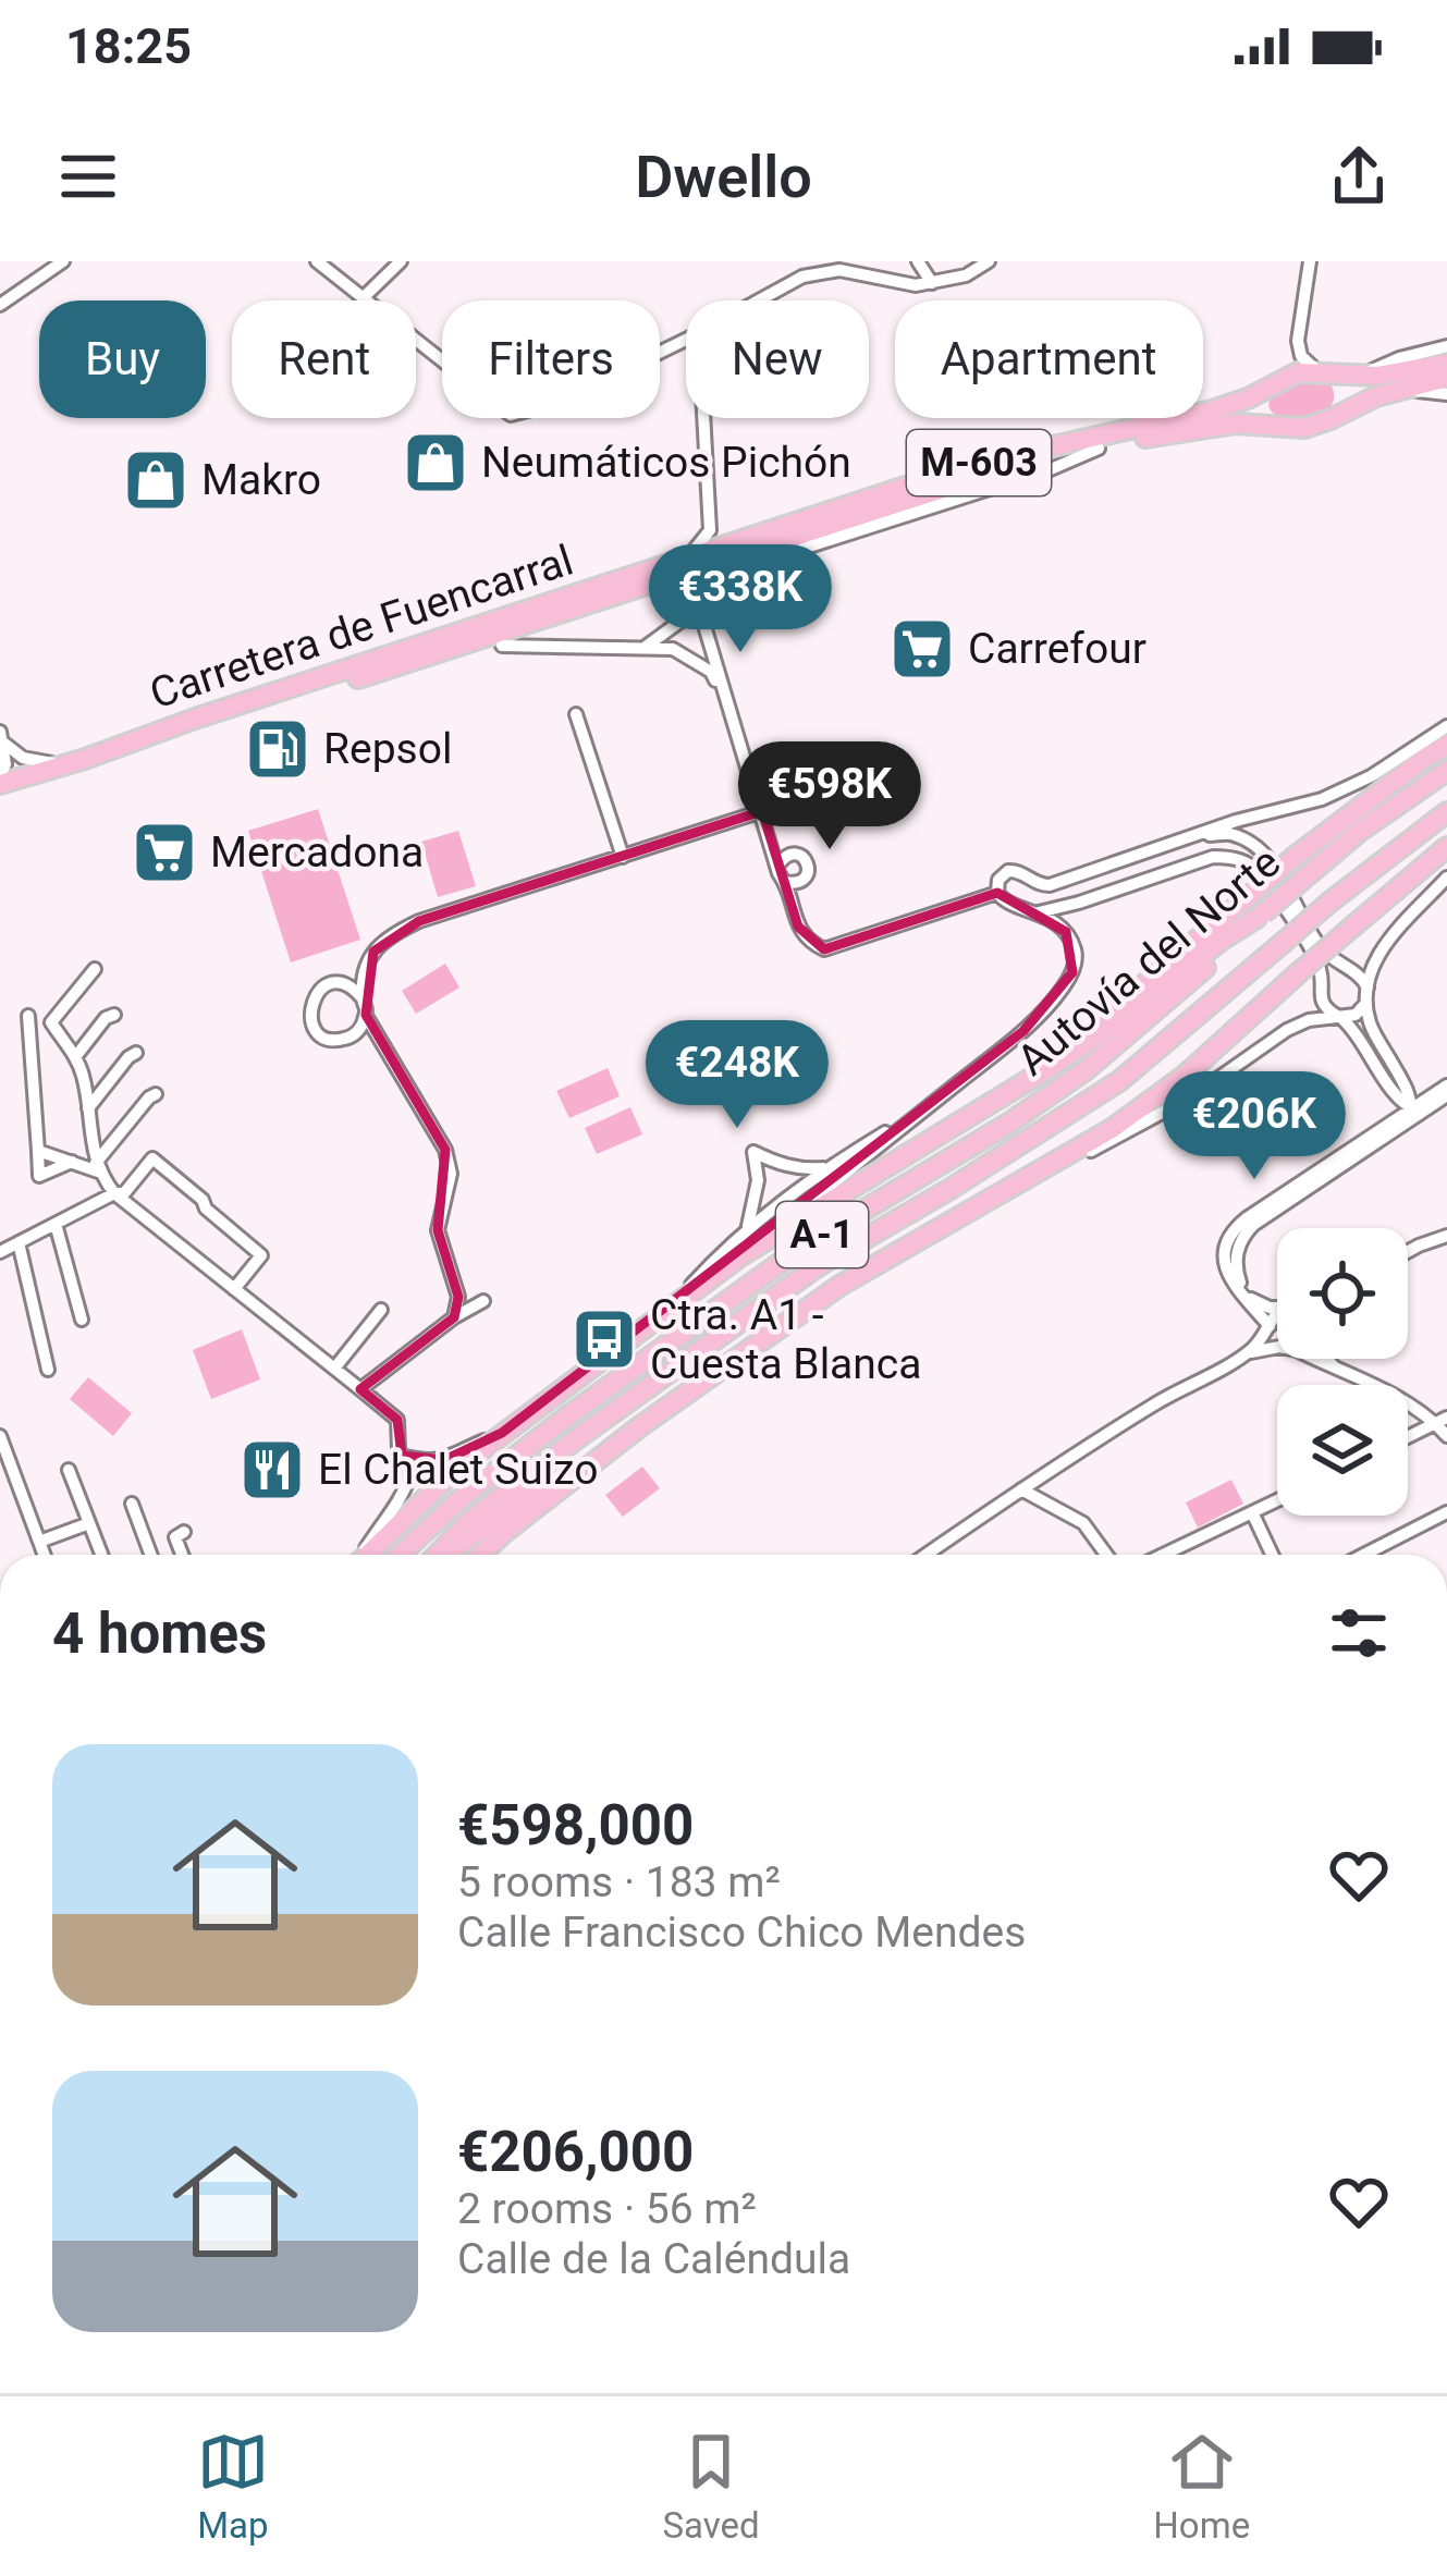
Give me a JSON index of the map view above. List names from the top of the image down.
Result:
{
  "streets": {
    "highway": [
      "M-603",
      "Carretera de Fuencarral",
      "Autovía del Norte",
      "A-1"
    ]
  },
  "crossings": [
    ["M-603", "Carretera de Fuencarral"]
  ],
  "places": {
    "shop": ["Neumáticos Pichón", "Makro"],
    "supermarket": ["Carrefour", "Mercadona"],
    "fuel station": ["Repsol"],
    "bus stop": ["Ctra. A1 - Cuesta Blanca"],
    "restaurant": ["El Chalet Suizo"]
  },
  "page": {
    "status": "18:25",
    "header": "Dwello",
    "chip": [
      "Buy",
      "Rent",
      "Filters",
      "New",
      "Apartment"
    ],
    "price": [
      "€338K",
      "€598K",
      "€248K",
      "€206K"
    ],
    "heading": "4 homes",
    "list": [
      {
        "name": "€598,000",
        "note": "5 rooms · 183 m² · Calle Francisco Chico Mendes"
      },
      {
        "name": "€206,000",
        "note": "2 rooms · 56 m² · Calle de la Caléndula"
      }
    ],
    "tabs": ["Map", "Saved", "Home"]
  }
}
